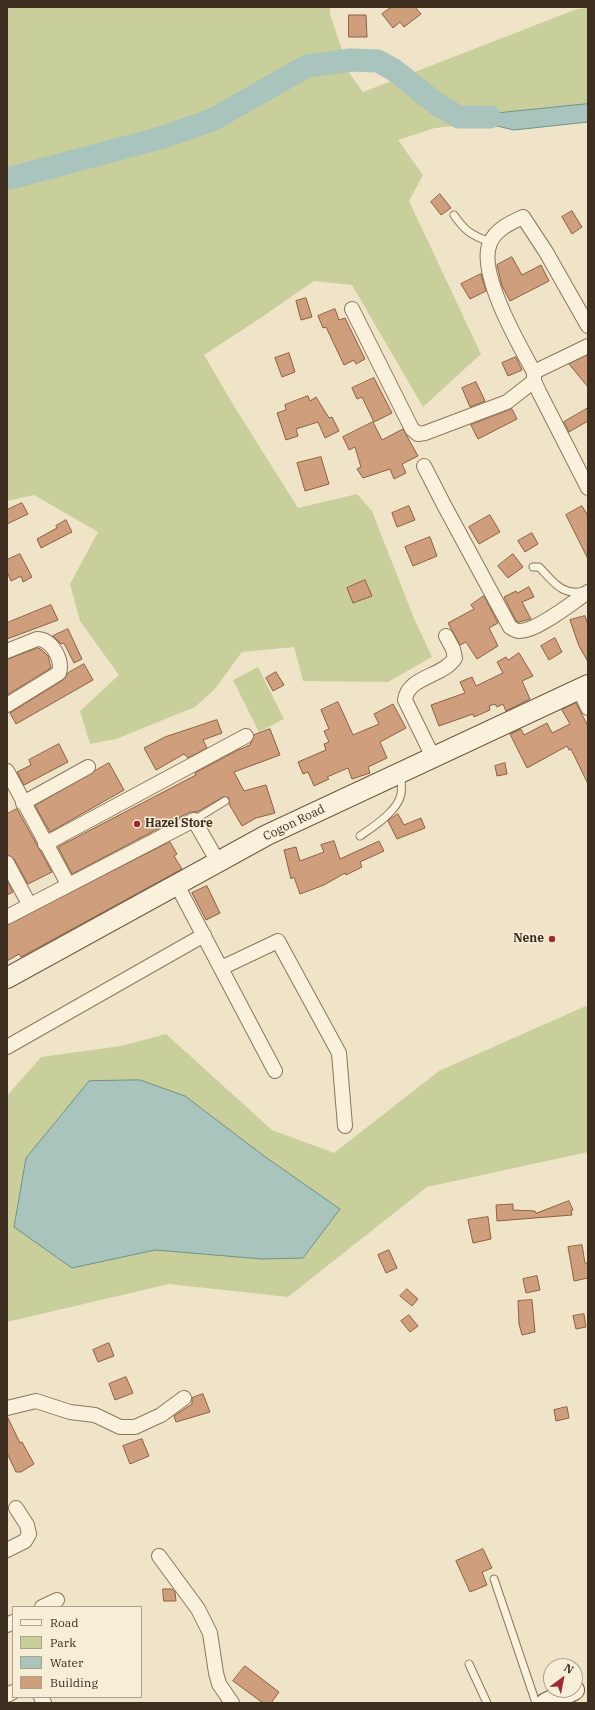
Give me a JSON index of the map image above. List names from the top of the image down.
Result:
{
  "streets": {
    "street": ["Cogon Road"]
  },
  "places": ["Hazel Store", "Nene"],
  "legend": [
    "Road",
    "Park",
    "Water",
    "Building"
  ],
  "north": "top right"
}
